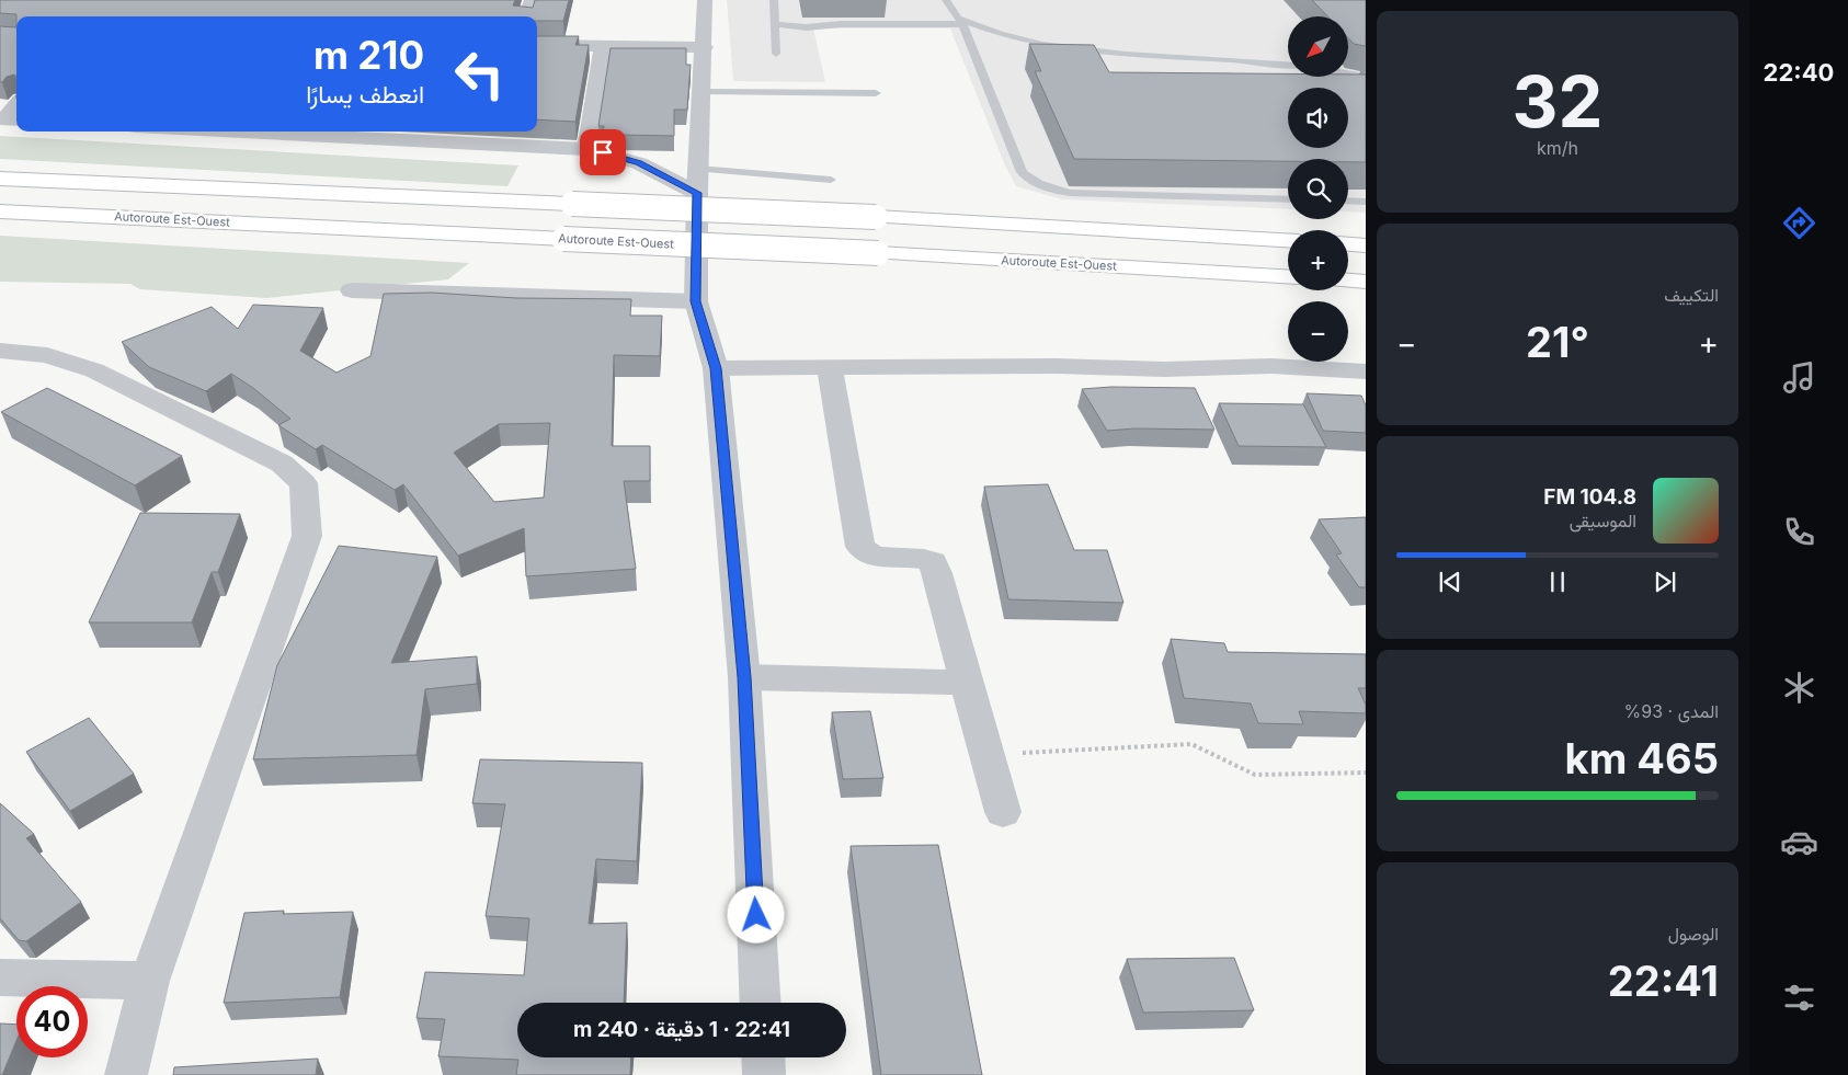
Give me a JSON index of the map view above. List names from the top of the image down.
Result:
{
  "streets": {
    "highway": ["Autoroute Est-Ouest"]
  },
  "north": "bottom left",
  "page": {
    "tabs": "22:40",
    "tile": [
      ["32", "km/h"],
      "التكييف",
      ["المدى · 93%", "465 km"],
      ["الوصول", "22:41"]
    ],
    "map_buttons": ["+", "−"],
    "turn": ["210 m", "انعطف يسارًا"],
    "heat": ["−", "21°", "+"],
    "song": ["104.8 FM", "الموسيقى"],
    "limit": "40",
    "trip": "22:41 · 1 دقيقة · 240 m"
  }
}
